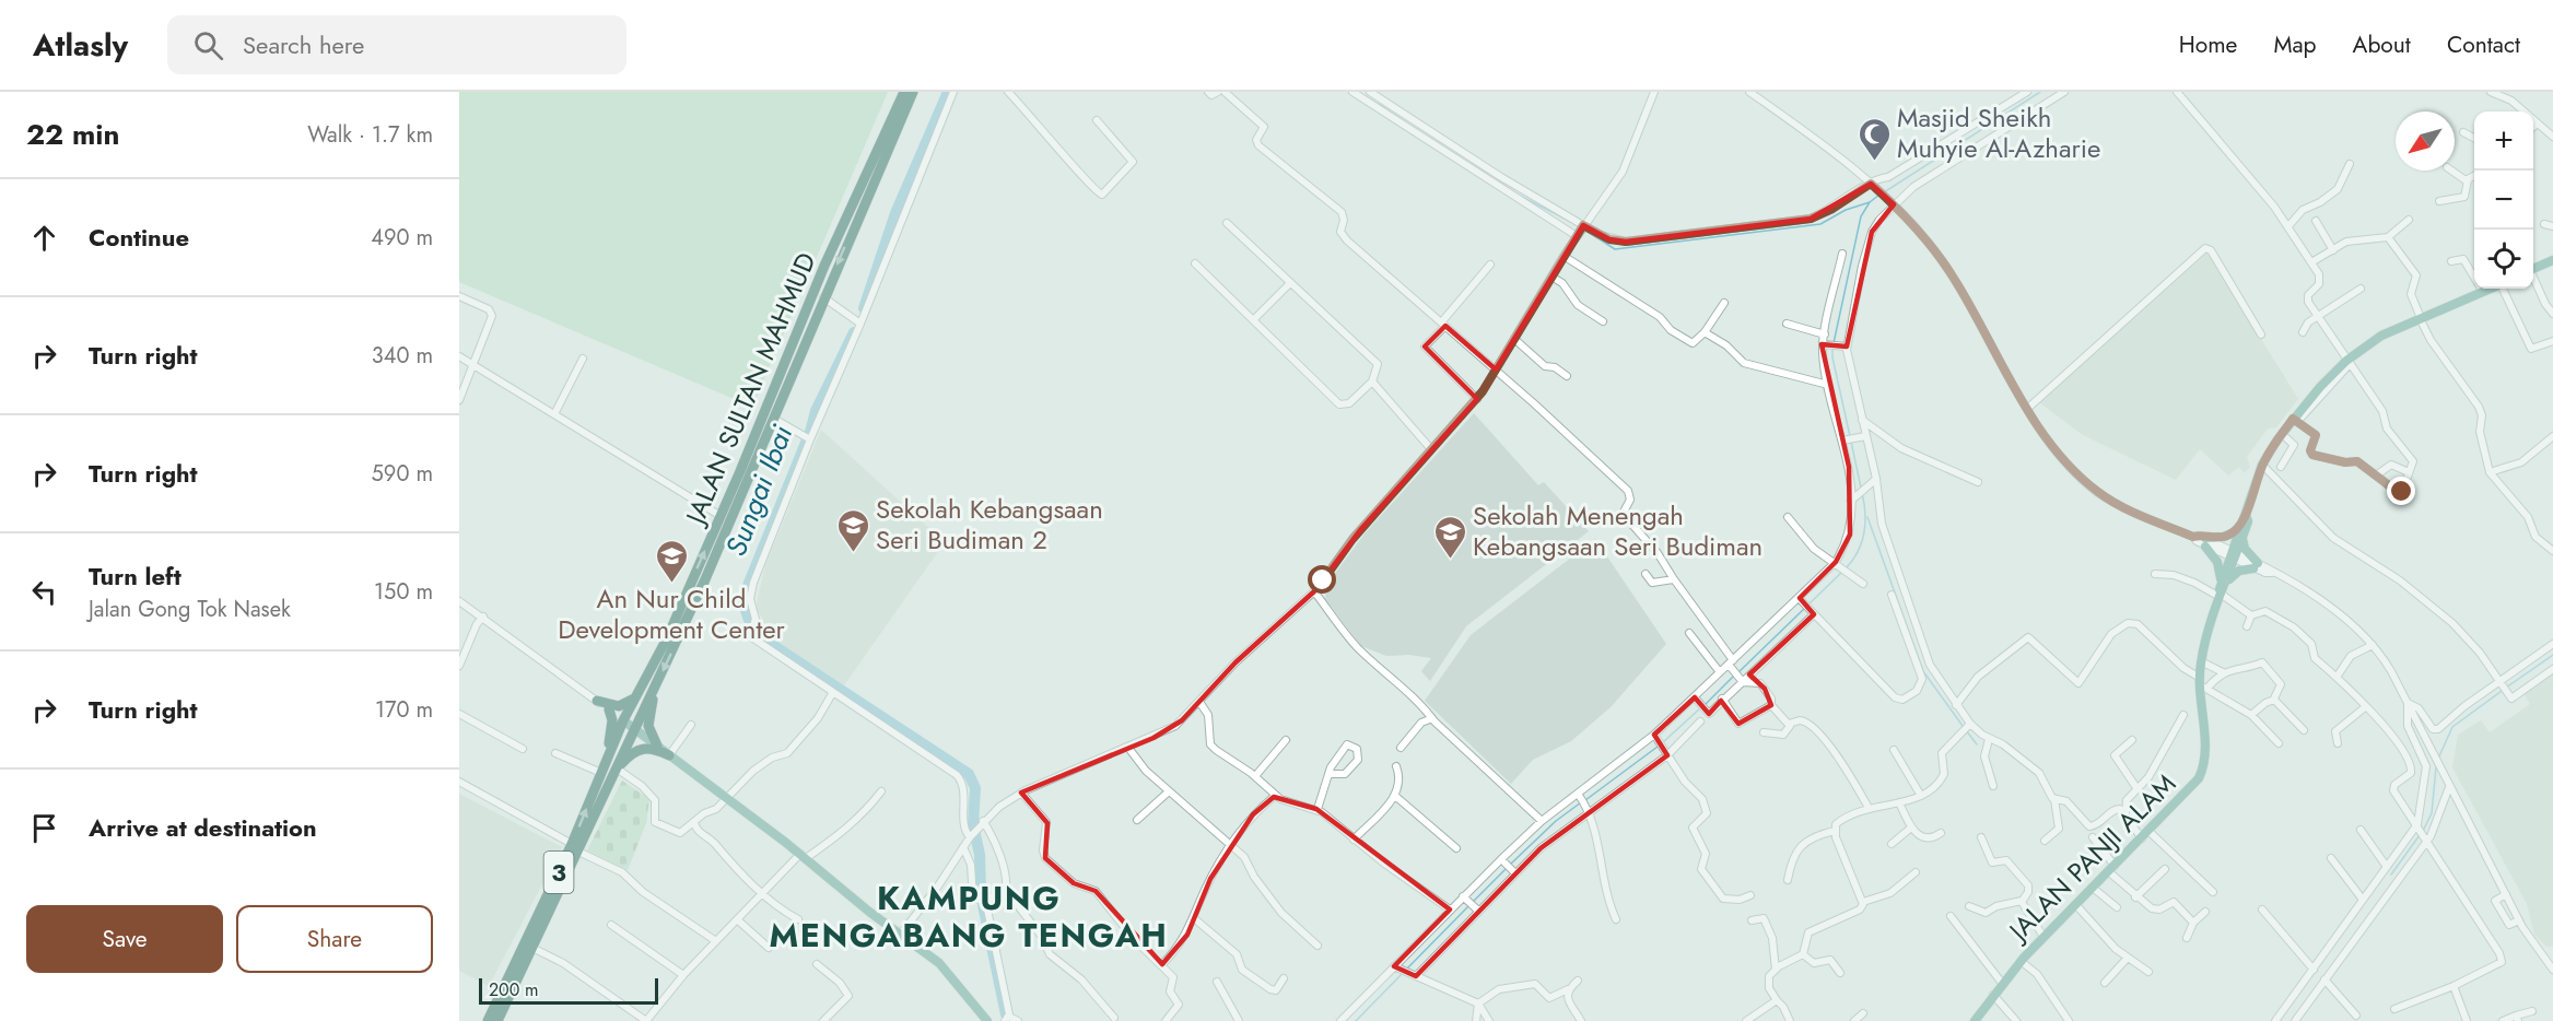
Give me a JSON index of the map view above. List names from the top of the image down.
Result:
{
  "streets": {
    "highway": ["JALAN SULTAN MAHMUD", "3"],
    "main road": ["JALAN PANJI ALAM"]
  },
  "districts": ["KAMPUNG MENGABANG TENGAH"],
  "water": ["Sungai Ibai"],
  "places": {
    "mosque": ["Masjid Sheikh Muhyie Al-Azharie"],
    "school or university": ["Sekolah Kebangsaan Seri Budiman 2", "Sekolah Menengah Kebangsaan Seri Budiman", "An Nur Child Development Center"]
  },
  "scale_bar": "200 m",
  "north": "bottom left",
  "page": {
    "header": "Atlasly",
    "search": "Search here",
    "nav": [
      "Home",
      "Map",
      "About",
      "Contact"
    ],
    "heading": ["22 min", "Walk · 1.7 km"],
    "map_buttons": ["+", "−"],
    "list": [
      ["Continue", "490 m"],
      ["Turn right", "340 m"],
      ["Turn right", "590 m"],
      ["Turn left", "Jalan Gong Tok Nasek", "150 m"],
      ["Turn right", "170 m"],
      "Arrive at destination"
    ],
    "buttons": ["Save", "Share"],
    "scale": "200 m"
  }
}
